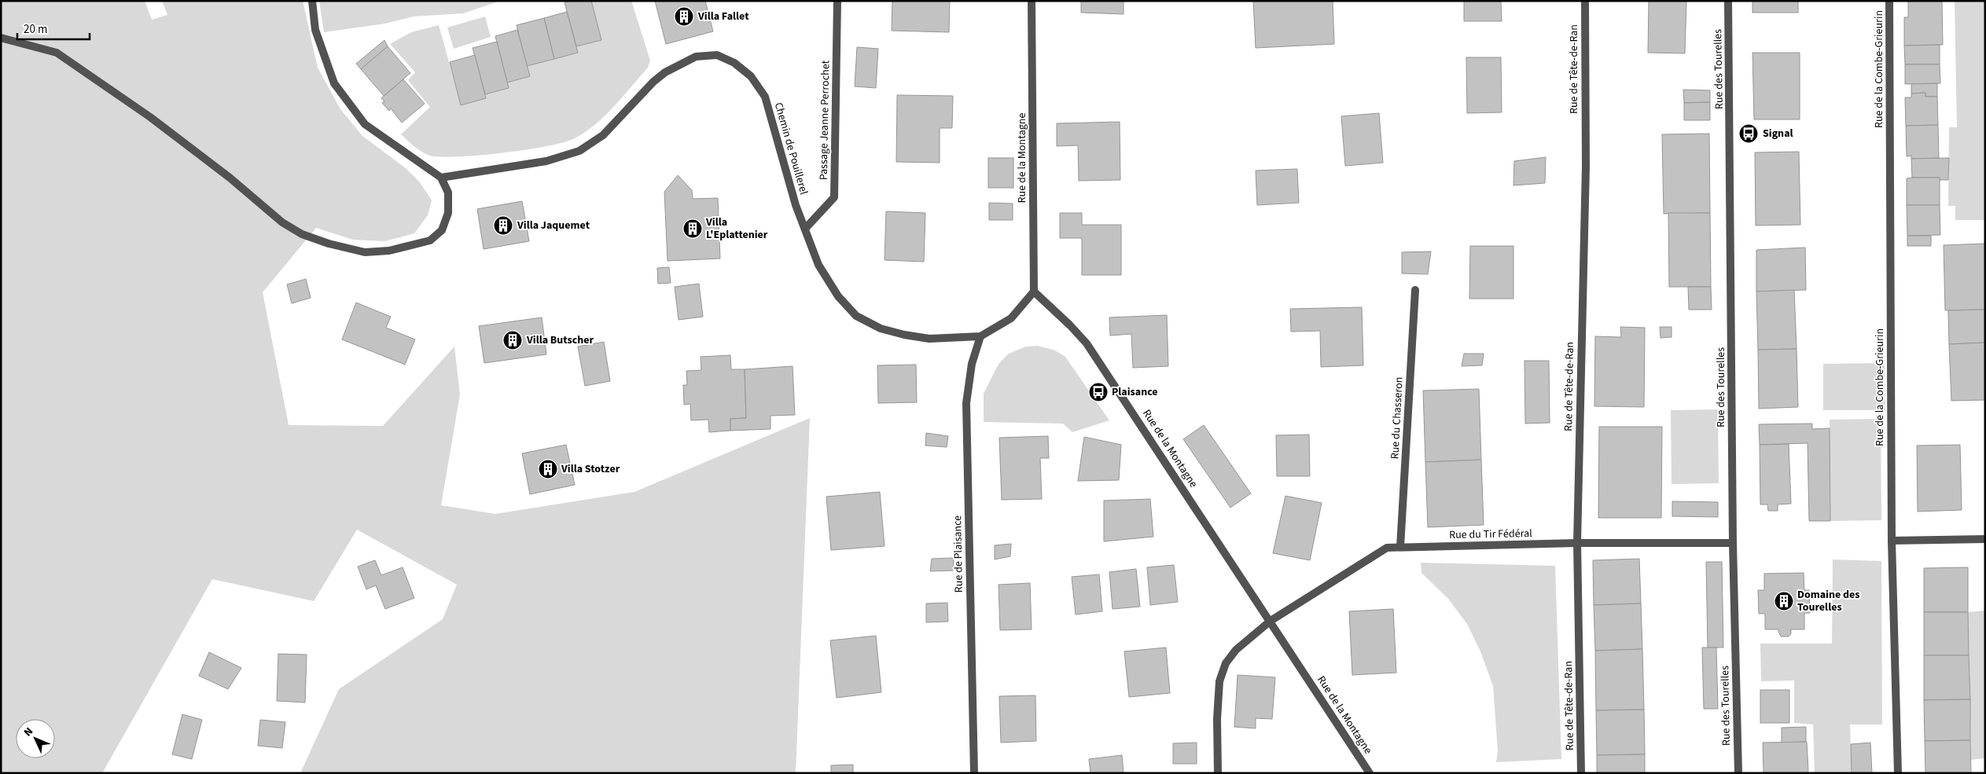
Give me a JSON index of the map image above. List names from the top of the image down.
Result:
{
  "streets": {
    "street": [
      "Rue de Tête-de-Ran",
      "Rue des Tourelles",
      "Rue de la Combe-Grieurin",
      "Passage Jeanne Perrochet",
      "Chemin de Pouillerel",
      "Rue de la Montagne",
      "Rue du Chasseron",
      "Rue du Tir Fédéral",
      "Rue de Plaisance"
    ]
  },
  "crossings": [
    ["Rue de Tête-de-Ran", "Rue du Tir Fédéral"],
    ["Rue des Tourelles", "Rue du Tir Fédéral"],
    ["Passage Jeanne Perrochet", "Chemin de Pouillerel"],
    ["Chemin de Pouillerel", "Rue de la Montagne"],
    ["Chemin de Pouillerel", "Rue de Plaisance"],
    ["Rue de la Montagne", "Rue du Tir Fédéral"],
    ["Rue du Chasseron", "Rue du Tir Fédéral"]
  ],
  "places": {
    "building": [
      "Villa Fallet",
      "Villa Jaquemet",
      "Villa L'Eplattenier",
      "Villa Butscher",
      "Villa Stotzer",
      "Domaine des Tourelles"
    ],
    "bus stop": ["Signal", "Plaisance"]
  },
  "scale_bar": "20 m",
  "north": "top left"
}
